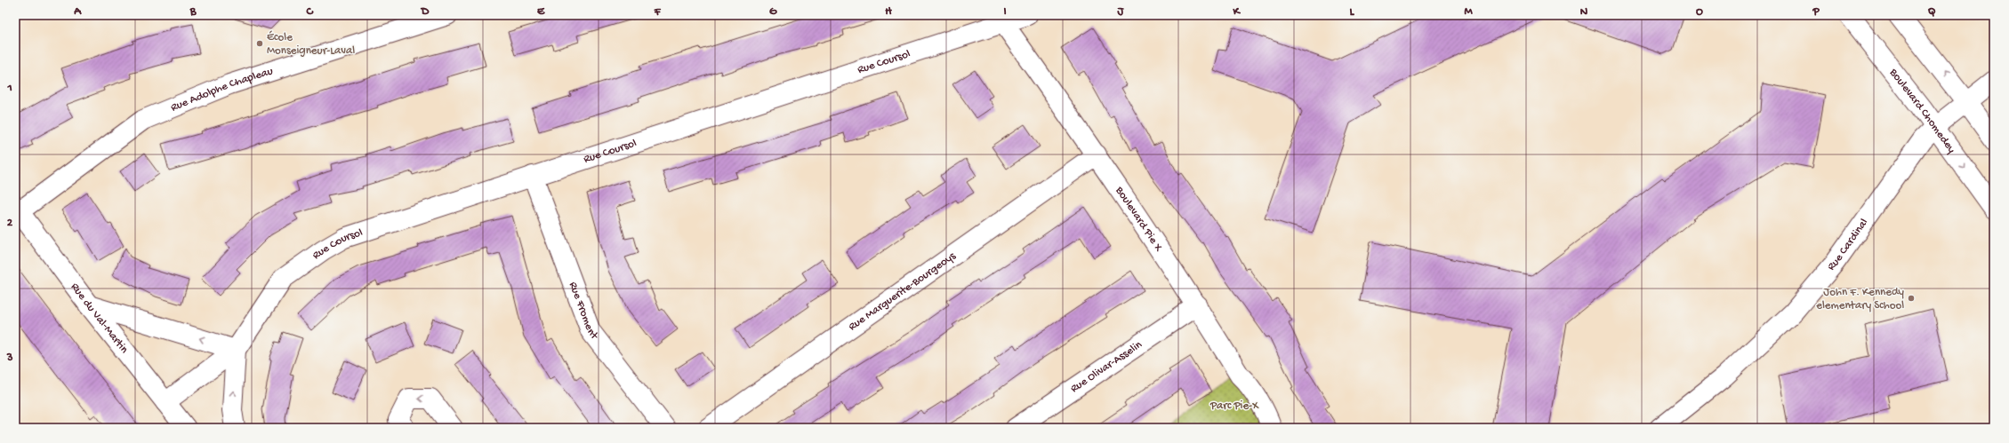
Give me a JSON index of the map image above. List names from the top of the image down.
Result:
{
  "streets": {
    "street": [
      "Rue Coursol",
      "Rue Adolphe Chapleau",
      "Boulevard Chomedey",
      "Boulevard Pie X",
      "Rue Cardinal",
      "Rue Marguerite-Bourgeoys",
      "Rue Froment",
      "Rue du Val-Martin",
      "Rue Olivar-Asselin"
    ]
  },
  "crossings": [
    ["Rue Coursol", "Boulevard Pie X"],
    ["Rue Coursol", "Rue Froment"],
    ["Rue Coursol", "Rue du Val-Martin"],
    ["Rue Adolphe Chapleau", "Rue du Val-Martin"],
    ["Boulevard Chomedey", "Rue Cardinal"],
    ["Boulevard Pie X", "Rue Marguerite-Bourgeoys"],
    ["Boulevard Pie X", "Rue Olivar-Asselin"]
  ],
  "parks": ["Parc Pie-X"],
  "places": ["École Monseigneur-Laval", "John F. Kennedy elementary School"],
  "grid": {
    "columns": [
      "A",
      "B",
      "C",
      "D",
      "E",
      "F",
      "G",
      "H",
      "I",
      "J",
      "K",
      "L",
      "M",
      "N",
      "O",
      "P",
      "Q"
    ],
    "rows": ["1", "2", "3"]
  }
}
